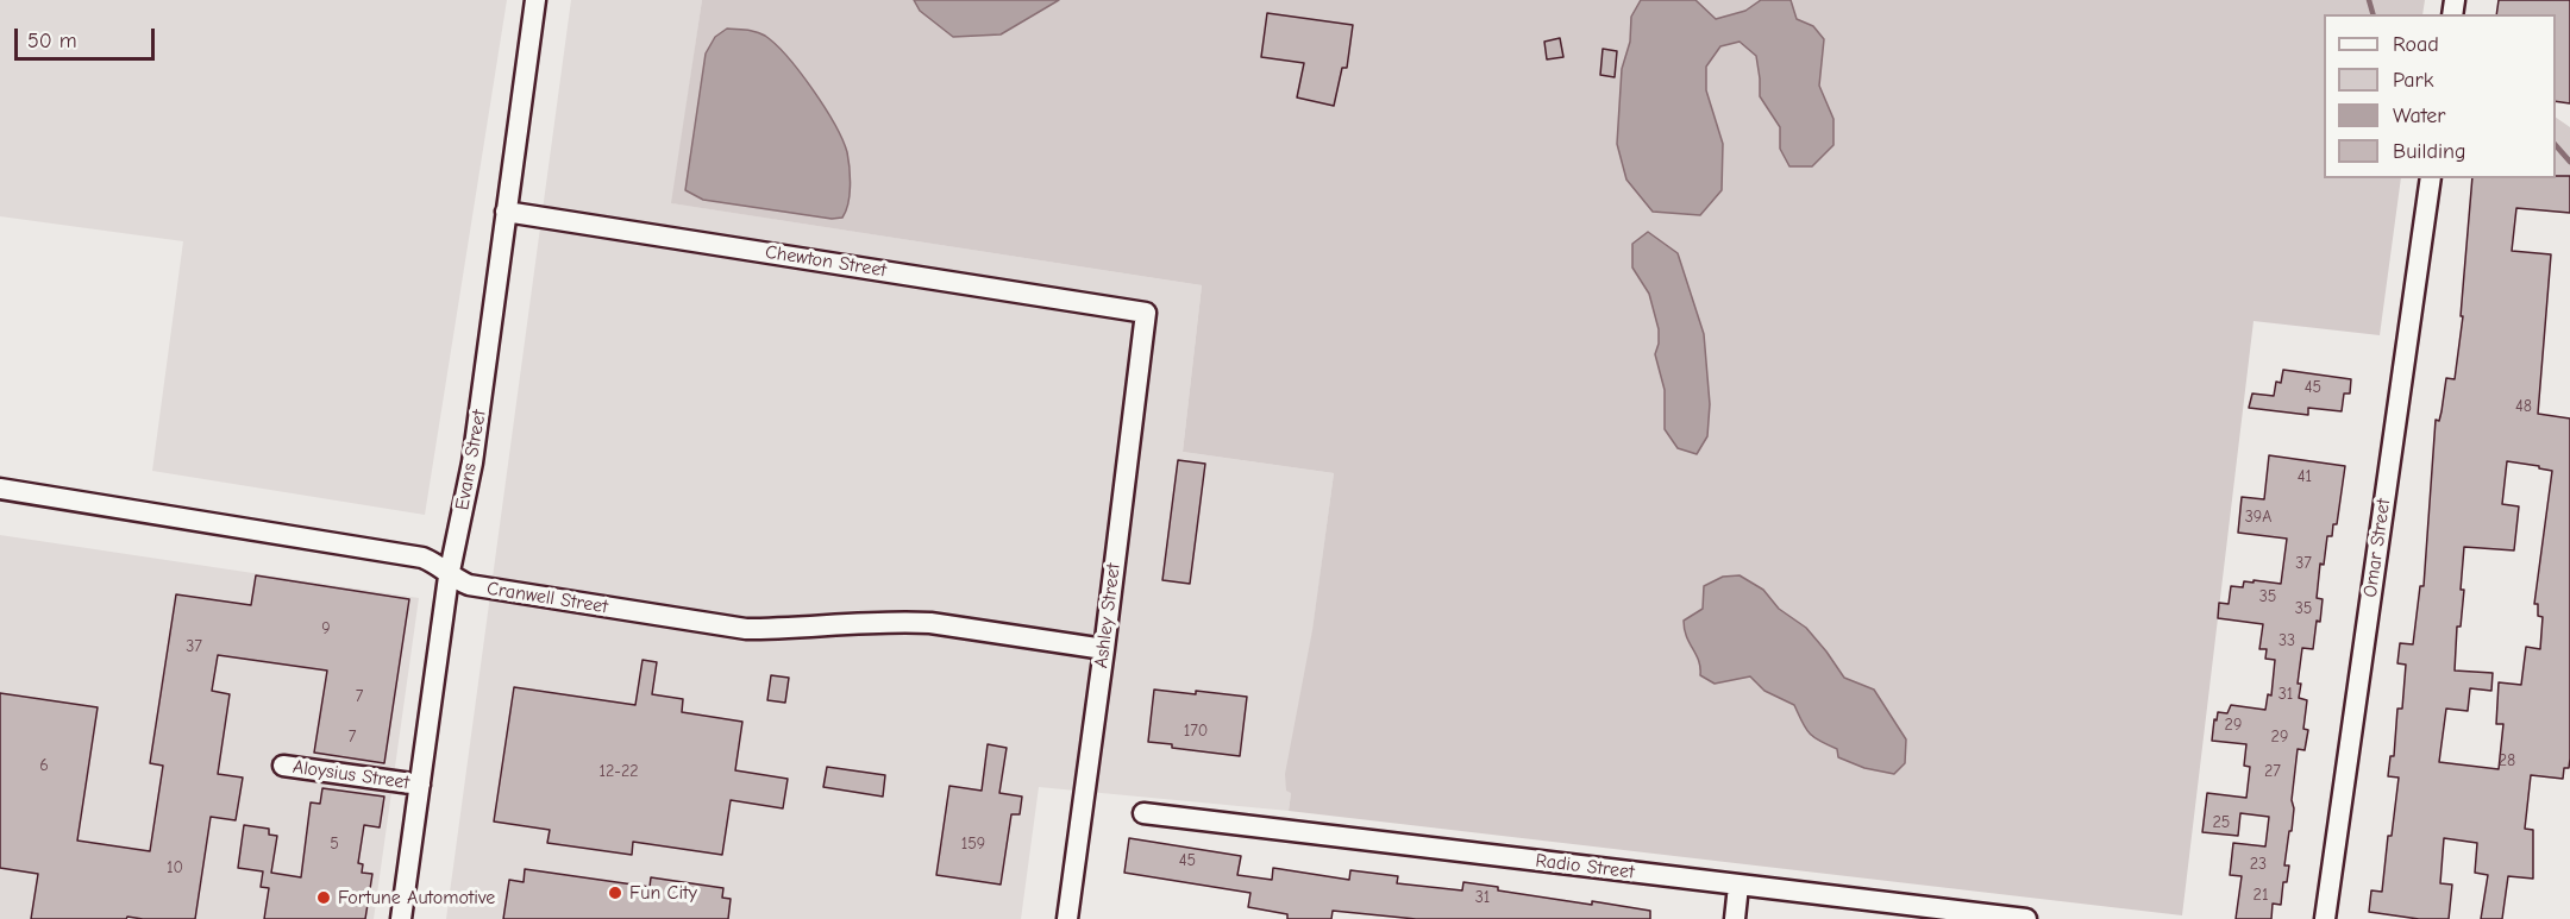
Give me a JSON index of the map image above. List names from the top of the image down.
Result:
{
  "streets": {
    "street": [
      "Chewton Street",
      "Evans Street",
      "Omar Street",
      "Cranwell Street",
      "Ashley Street",
      "Aloysius Street",
      "Radio Street"
    ]
  },
  "crossings": [
    ["Chewton Street", "Evans Street"],
    ["Chewton Street", "Ashley Street"],
    ["Evans Street", "Cranwell Street"],
    ["Evans Street", "Aloysius Street"],
    ["Cranwell Street", "Ashley Street"]
  ],
  "places": ["Fun City", "Fortune Automotive"],
  "house_numbers": [
    "45",
    "48",
    "41",
    "39A",
    "37",
    "35",
    "35",
    "9",
    "33",
    "37",
    "31",
    "7",
    "29",
    "170",
    "7",
    "29",
    "28",
    "6",
    "12-22",
    "27",
    "25",
    "5",
    "159",
    "45",
    "23",
    "10",
    "21",
    "31"
  ],
  "legend": [
    "Road",
    "Park",
    "Water",
    "Building"
  ],
  "scale_bar": "50 m"
}
